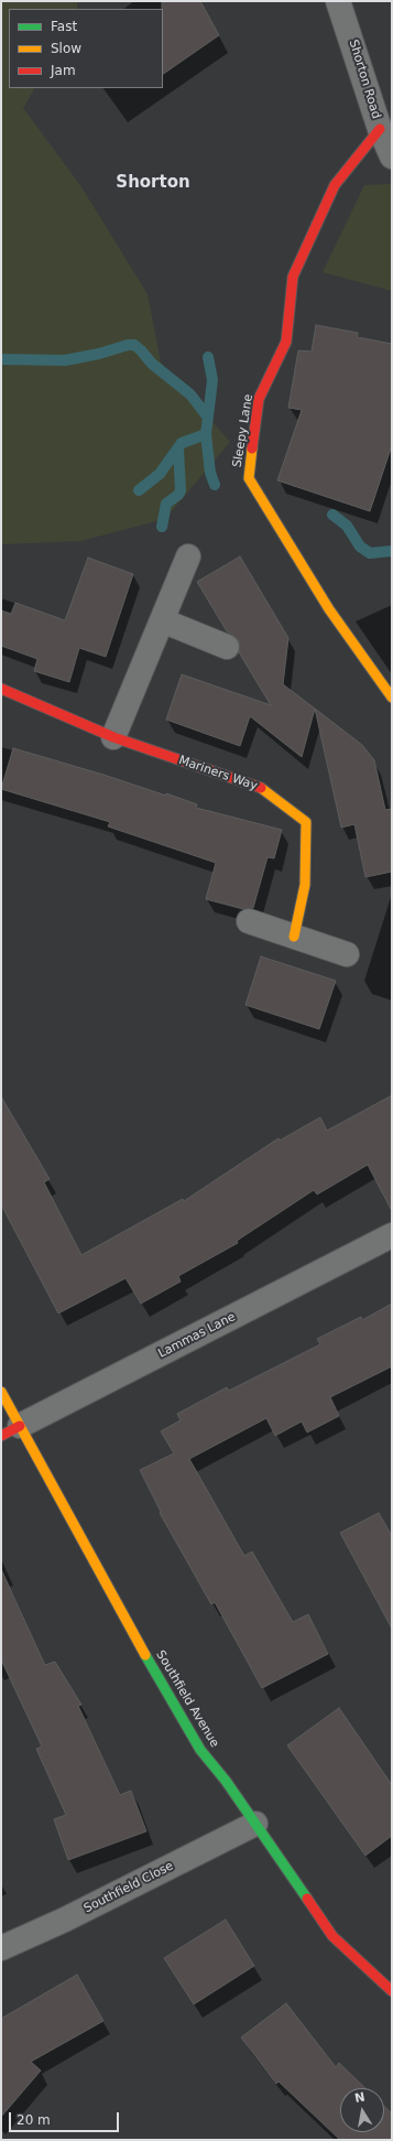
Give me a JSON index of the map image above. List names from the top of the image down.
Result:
{
  "streets": {
    "street": [
      "Shorton Road",
      "Sleepy Lane",
      "Mariners Way",
      "Lammas Lane",
      "Southfield Avenue",
      "Southfield Close"
    ]
  },
  "crossings": [
    ["Shorton Road", "Sleepy Lane"],
    ["Lammas Lane", "Southfield Avenue"],
    ["Southfield Avenue", "Southfield Close"]
  ],
  "districts": ["Shorton"],
  "legend": ["Fast", "Slow", "Jam"],
  "scale_bar": "20 m",
  "north": "top"
}
